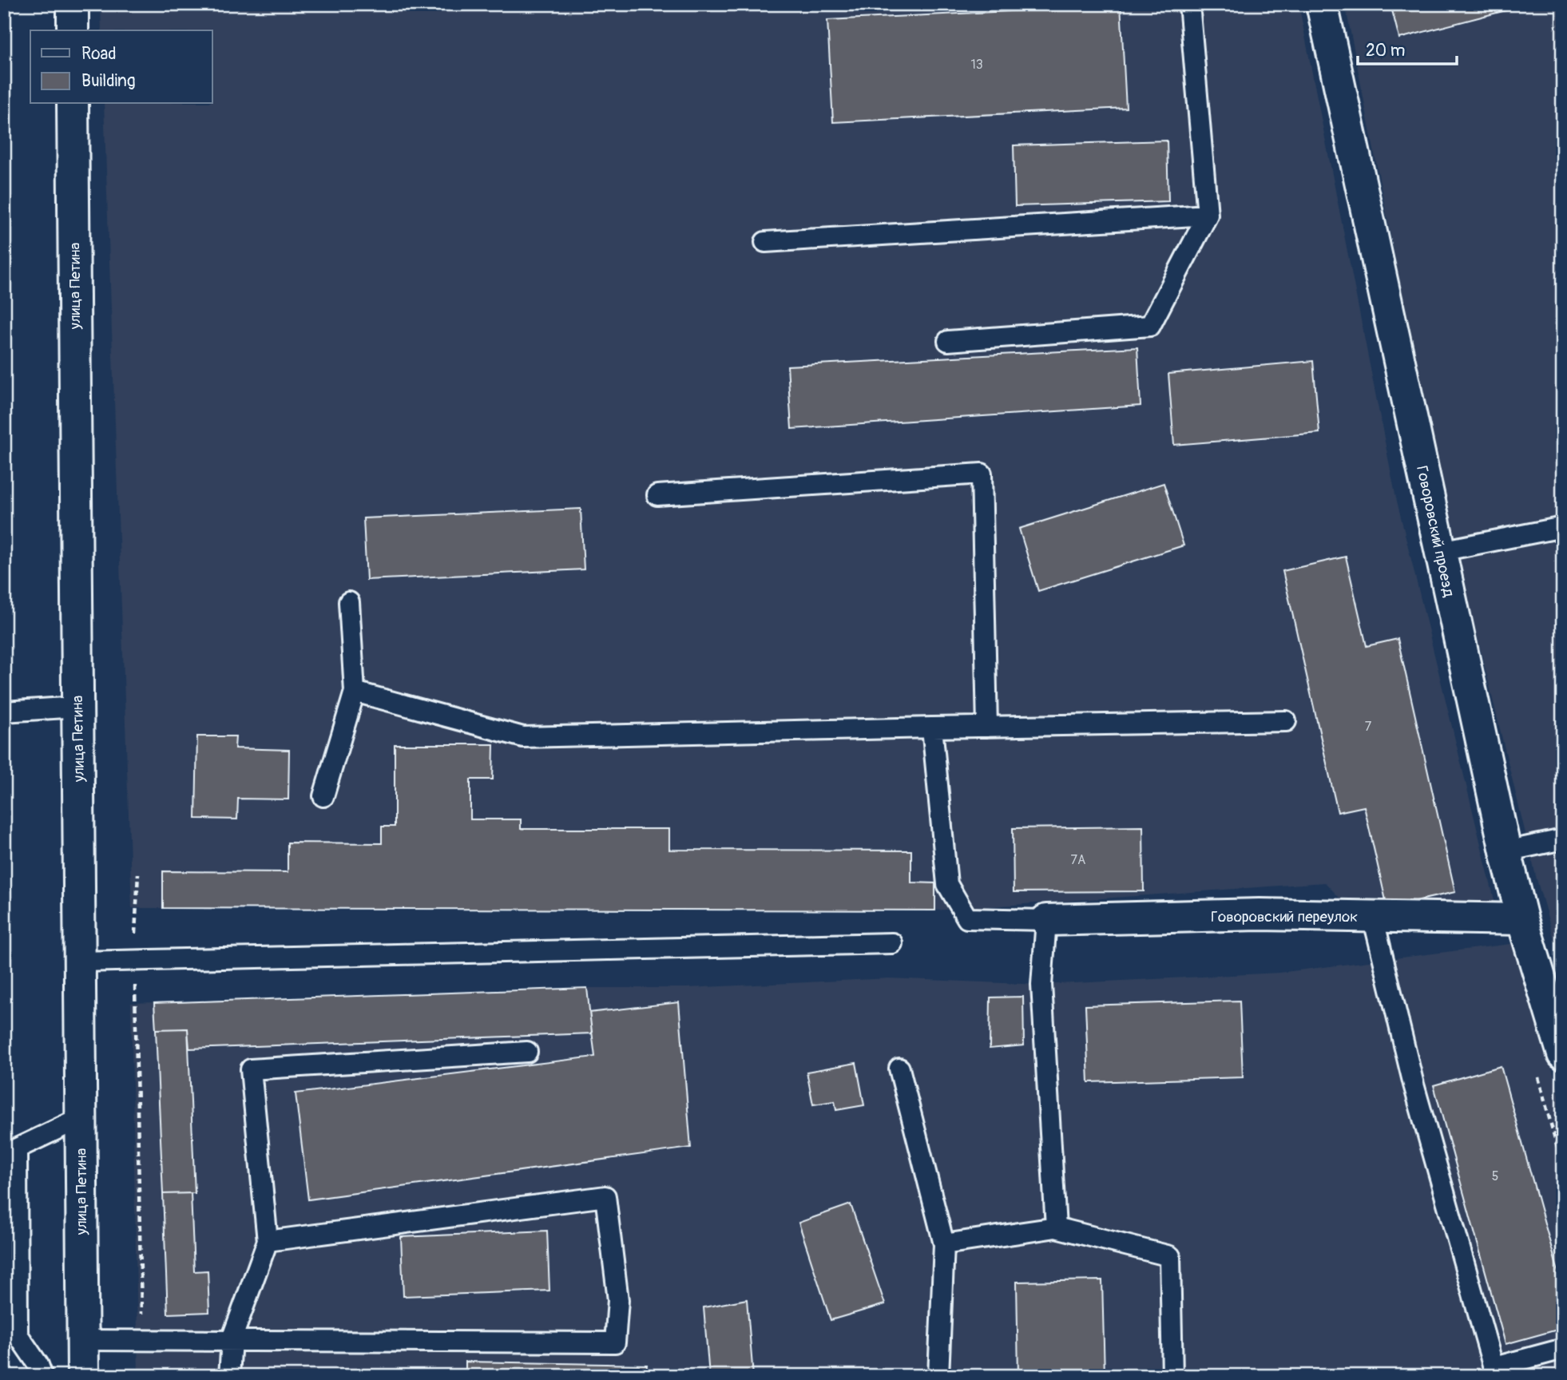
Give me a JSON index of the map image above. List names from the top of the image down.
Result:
{
  "streets": {
    "street": ["улица Петина", "Говоровский проезд", "Говоровский переулок"]
  },
  "crossings": [
    ["Говоровский проезд", "Говоровский переулок"]
  ],
  "house_numbers": [
    "13",
    "7",
    "7А",
    "5"
  ],
  "legend": ["Road", "Building"],
  "scale_bar": "20 m"
}
